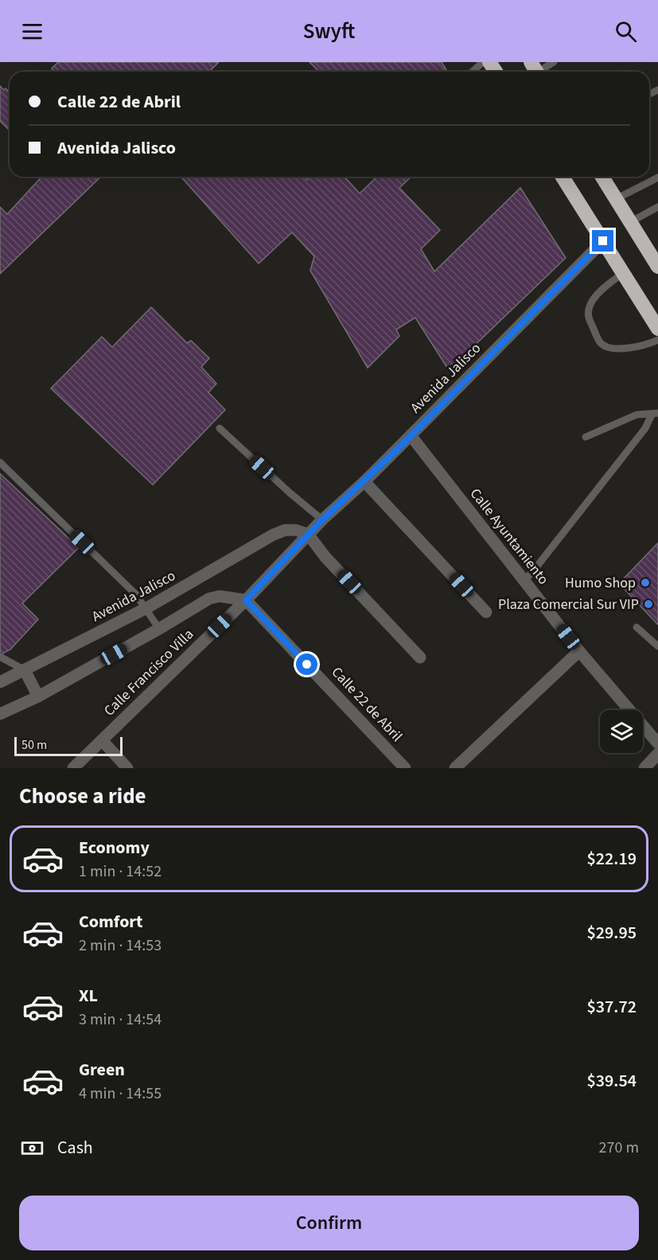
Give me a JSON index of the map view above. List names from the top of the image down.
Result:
{
  "streets": {
    "street": [
      "Avenida Jalisco",
      "Calle Ayuntamiento",
      "Calle Francisco Villa",
      "Calle 22 de Abril"
    ]
  },
  "crossings": [
    ["Avenida Jalisco", "Calle Ayuntamiento"],
    ["Avenida Jalisco", "Calle Francisco Villa"],
    ["Avenida Jalisco", "Calle 22 de Abril"],
    ["Calle Francisco Villa", "Calle 22 de Abril"]
  ],
  "places": ["Humo Shop", "Plaza Comercial Sur VIP"],
  "scale_bar": "50 m",
  "page": {
    "header": "Swyft",
    "banner": ["Calle 22 de Abril", "Avenida Jalisco"],
    "scale": "50 m",
    "heading": "Choose a ride",
    "list": [
      {
        "name": "Economy",
        "note": "1 min · 14:52",
        "value": "$22.19"
      },
      {
        "name": "Comfort",
        "note": "2 min · 14:53",
        "value": "$29.95"
      },
      {
        "name": "XL",
        "note": "3 min · 14:54",
        "value": "$37.72"
      },
      {
        "name": "Green",
        "note": "4 min · 14:55",
        "value": "$39.54"
      }
    ],
    "pay": ["Cash", "270 m"],
    "buttons": "Confirm"
  }
}
